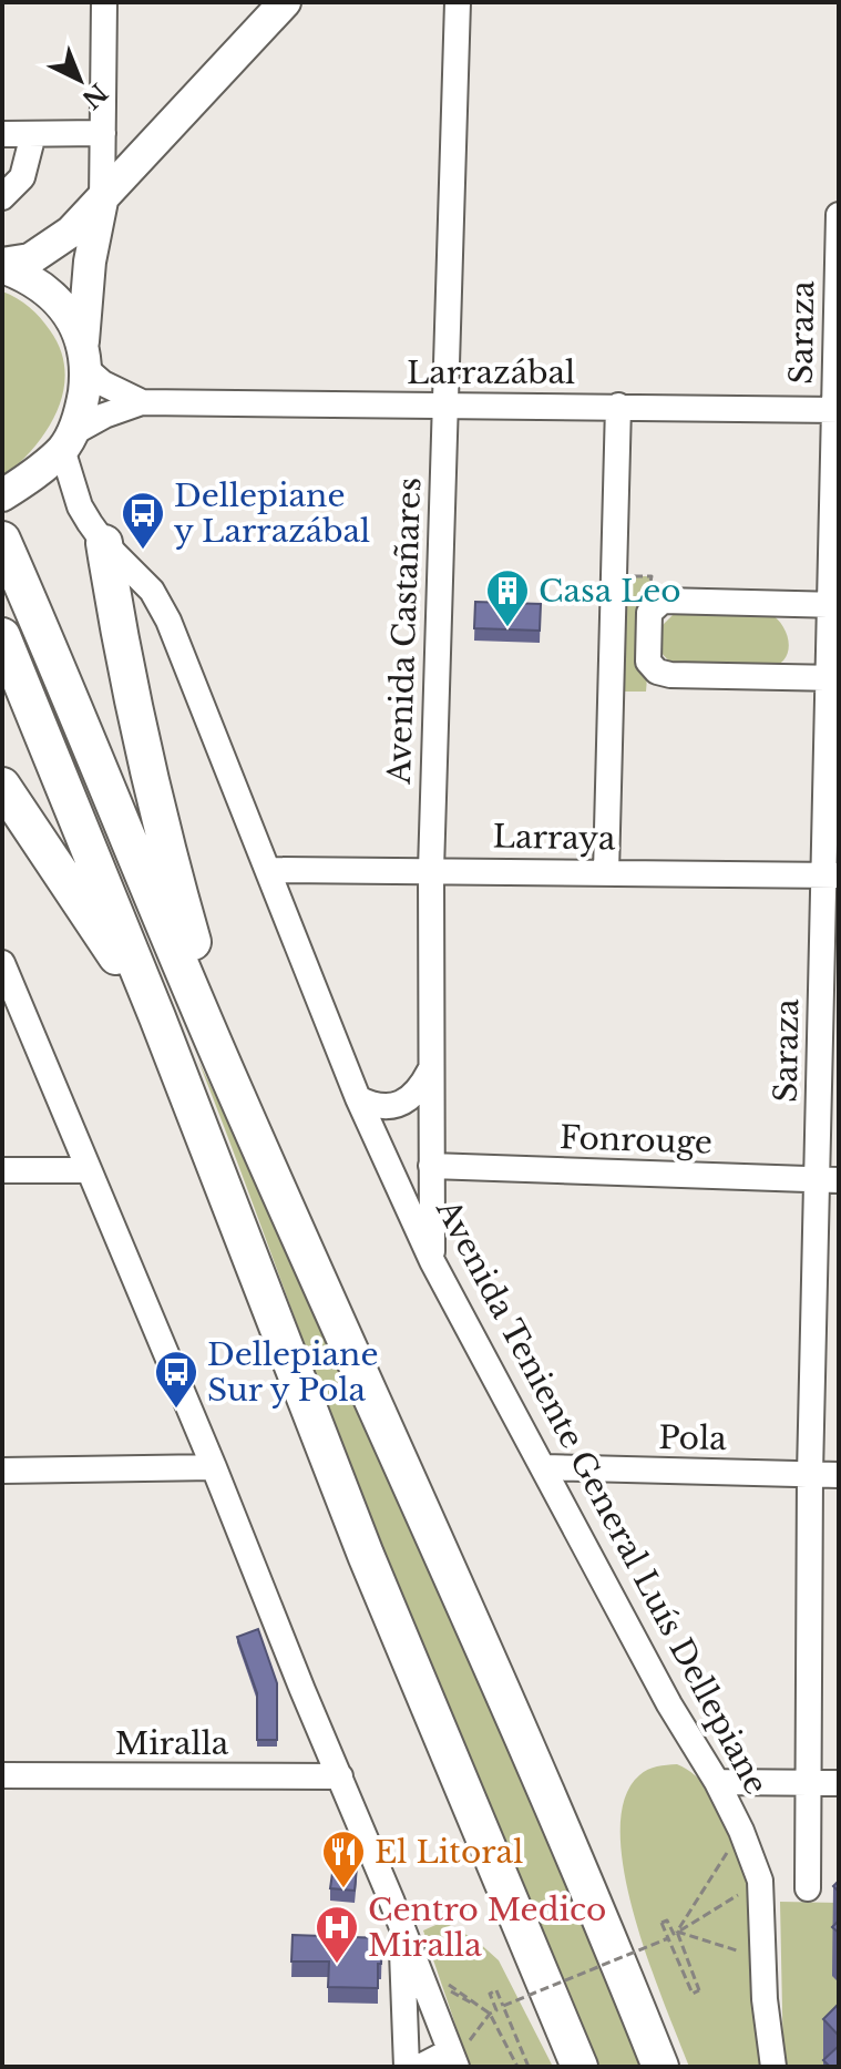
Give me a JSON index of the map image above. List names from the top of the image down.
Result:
{
  "streets": {
    "street": [
      "Saraza",
      "Larrazábal",
      "Avenida Castañares",
      "Larraya",
      "Fonrouge",
      "Pola",
      "Avenida Teniente General Luís Dellepiane",
      "Miralla"
    ]
  },
  "crossings": [
    ["Saraza", "Larrazábal"],
    ["Saraza", "Larraya"],
    ["Saraza", "Fonrouge"],
    ["Saraza", "Pola"],
    ["Larrazábal", "Avenida Castañares"],
    ["Larrazábal", "Avenida Teniente General Luís Dellepiane"],
    ["Avenida Castañares", "Larraya"],
    ["Avenida Castañares", "Fonrouge"],
    ["Avenida Castañares", "Avenida Teniente General Luís Dellepiane"],
    ["Larraya", "Avenida Teniente General Luís Dellepiane"],
    ["Pola", "Avenida Teniente General Luís Dellepiane"]
  ],
  "places": {
    "bus stop": ["Dellepiane y Larrazábal", "Dellepiane Sur y Pola"],
    "building": ["Casa Leo"],
    "restaurant": ["El Litoral"],
    "hospital": ["Centro Medico Miralla"]
  },
  "north": "bottom right"
}
